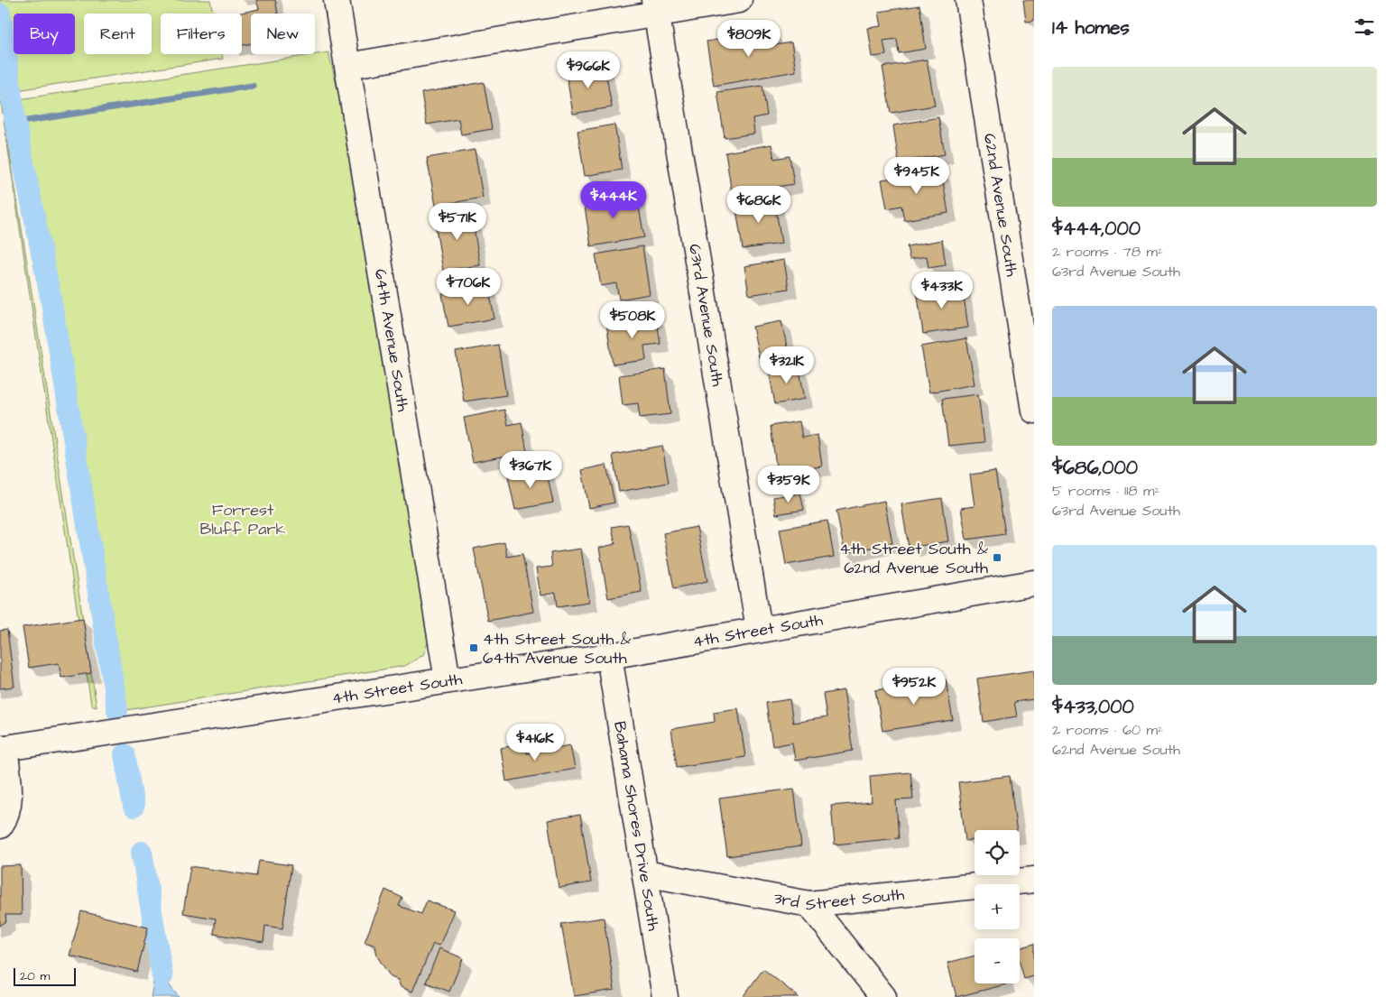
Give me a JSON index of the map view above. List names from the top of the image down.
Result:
{
  "streets": {
    "street": [
      "62nd Avenue South",
      "63rd Avenue South",
      "64th Avenue South",
      "4th Street South",
      "Bahama Shores Drive South",
      "3rd Street South"
    ]
  },
  "crossings": [
    ["63rd Avenue South", "4th Street South"],
    ["64th Avenue South", "4th Street South"],
    ["4th Street South", "Bahama Shores Drive South"],
    ["Bahama Shores Drive South", "3rd Street South"]
  ],
  "parks": ["Forrest Bluff Park"],
  "places": {
    "transit": ["4th Street South & 62nd Avenue South", "4th Street South & 64th Avenue South"]
  },
  "scale_bar": "20 m",
  "page": {
    "heading": "14 homes",
    "chip": [
      "Buy",
      "Rent",
      "Filters",
      "New"
    ],
    "price": [
      "$809K",
      "$966K",
      "$945K",
      "$444K",
      "$686K",
      "$571K",
      "$706K",
      "$433K",
      "$508K",
      "$321K",
      "$367K",
      "$359K",
      "$952K",
      "$416K"
    ],
    "list": [
      {
        "name": "$444,000",
        "note": "2 rooms · 78 m² · 63rd Avenue South"
      },
      {
        "name": "$686,000",
        "note": "5 rooms · 118 m² · 63rd Avenue South"
      },
      {
        "name": "$433,000",
        "note": "2 rooms · 60 m² · 62nd Avenue South"
      }
    ],
    "map_buttons": ["+", "−"],
    "scale": "20 m"
  }
}
